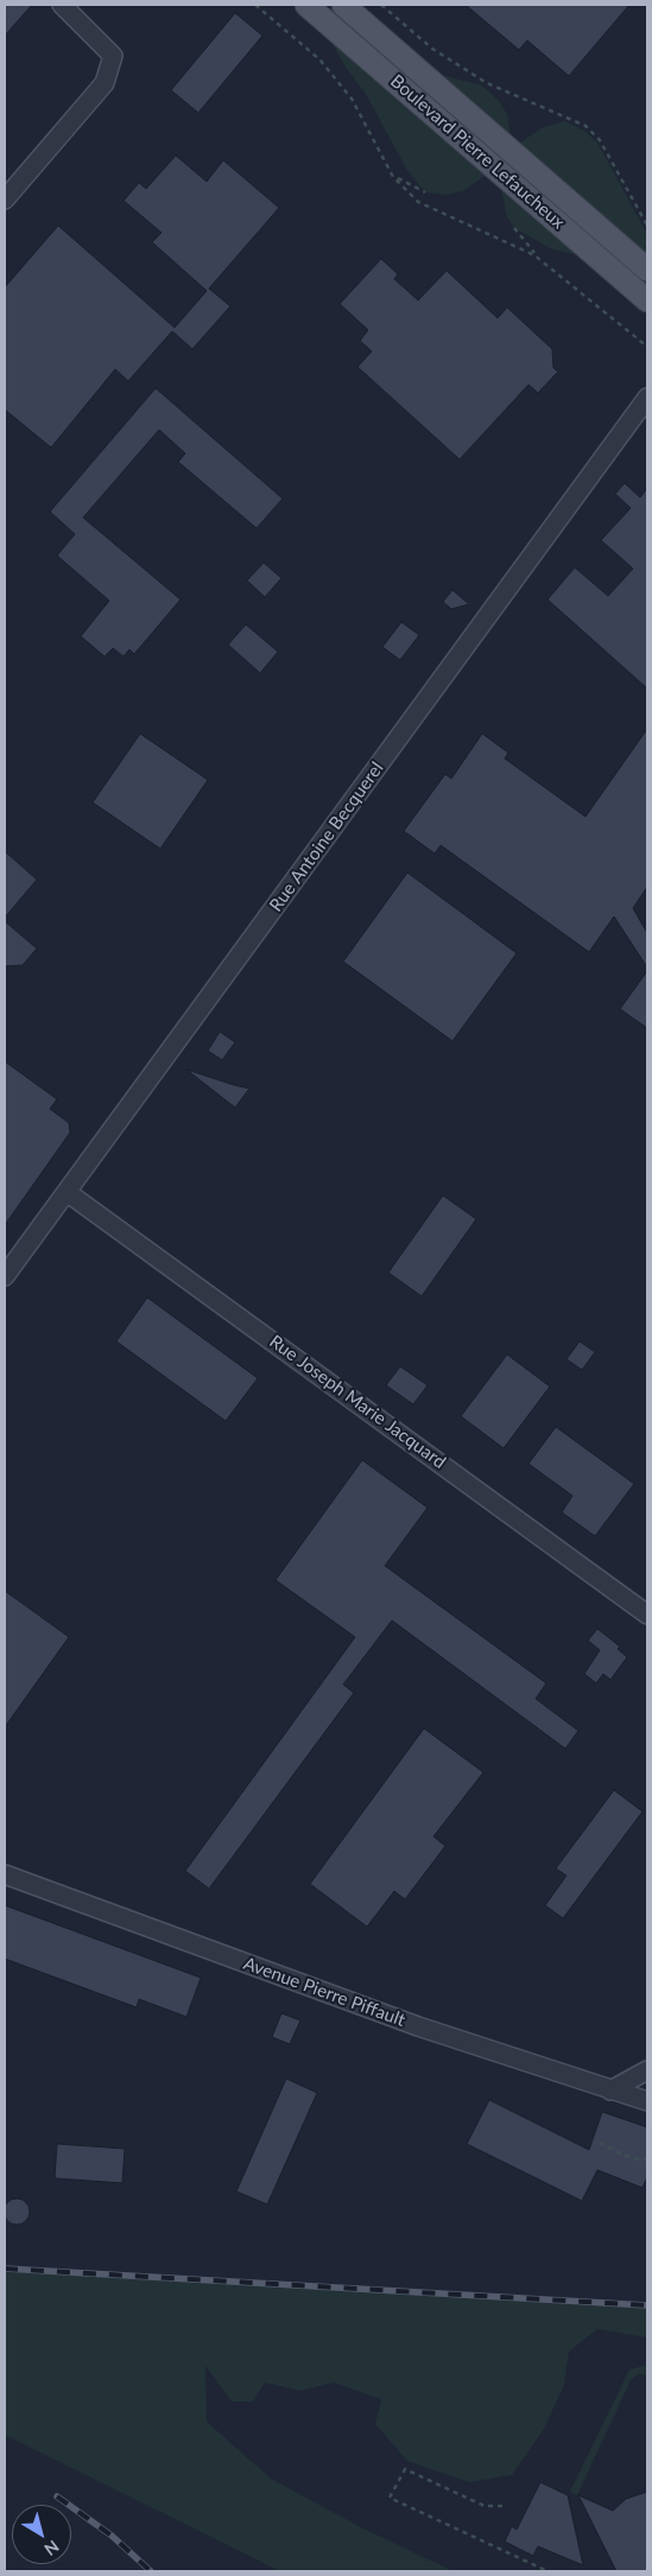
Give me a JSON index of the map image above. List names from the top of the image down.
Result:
{
  "streets": {
    "main road": ["Boulevard Pierre Lefaucheux"],
    "street": ["Rue Antoine Becquerel", "Rue Joseph Marie Jacquard", "Avenue Pierre Piffault"]
  },
  "crossings": [
    ["Rue Antoine Becquerel", "Rue Joseph Marie Jacquard"]
  ],
  "north": "bottom right"
}
